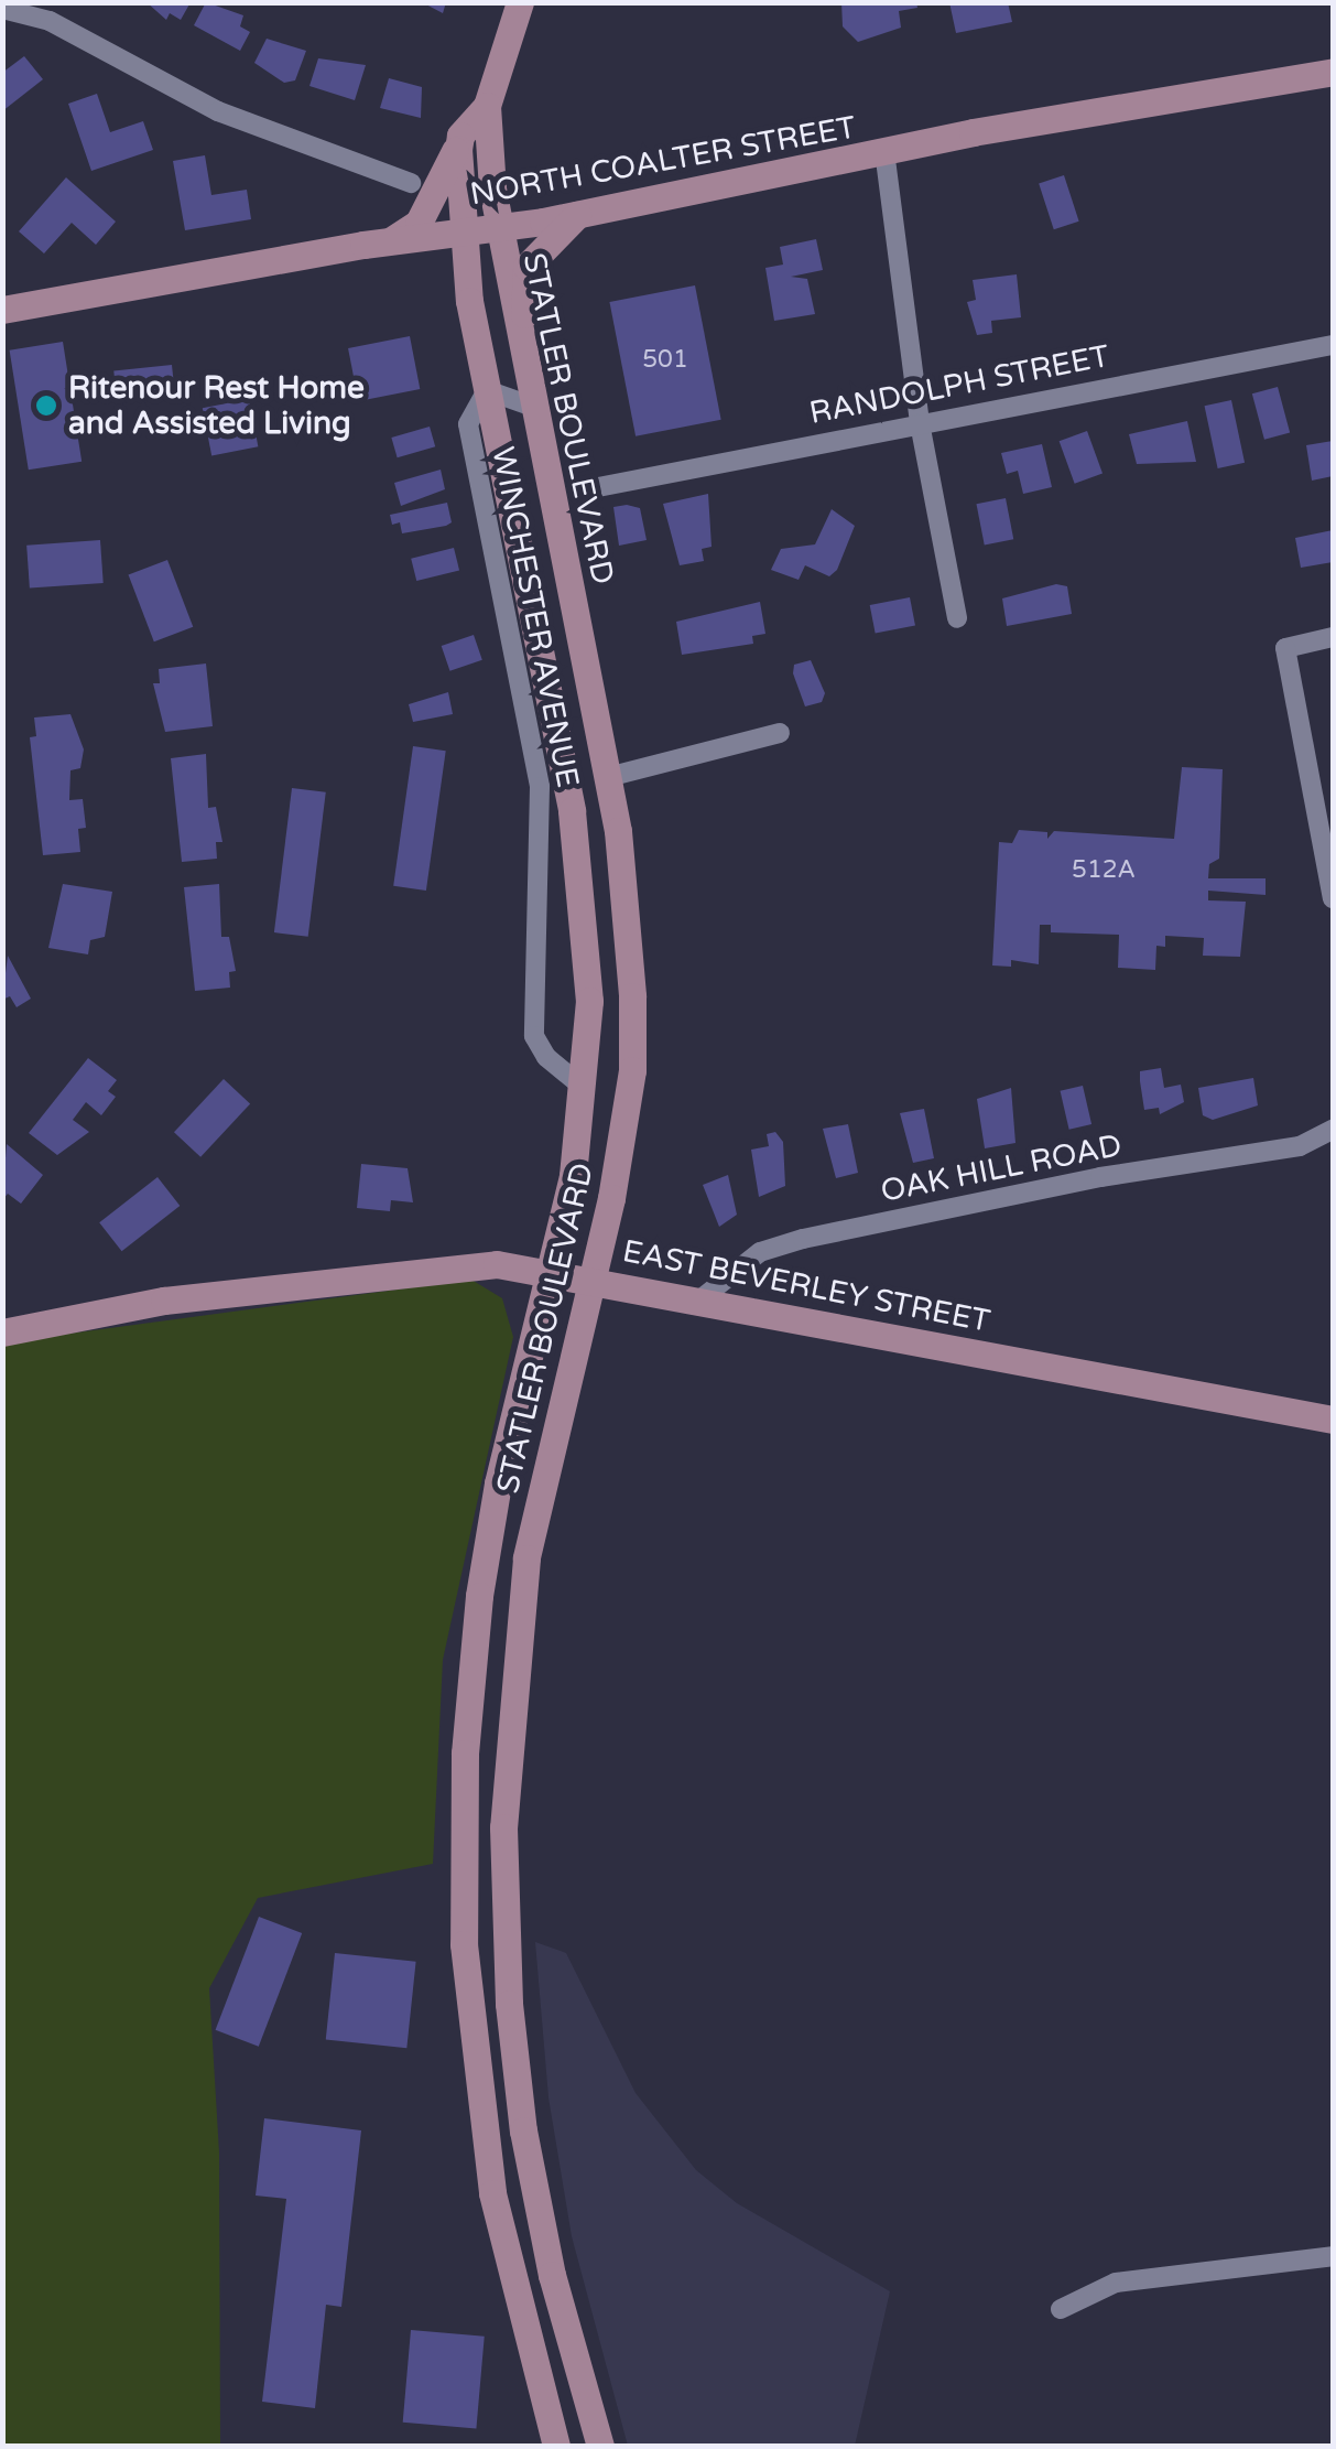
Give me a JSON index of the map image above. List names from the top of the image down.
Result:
{
  "streets": {
    "main road": ["NORTH COALTER STREET", "STATLER BOULEVARD", "EAST BEVERLEY STREET"],
    "street": ["RANDOLPH STREET", "WINCHESTER AVENUE", "OAK HILL ROAD"]
  },
  "crossings": [
    ["NORTH COALTER STREET", "STATLER BOULEVARD"],
    ["STATLER BOULEVARD", "WINCHESTER AVENUE"],
    ["STATLER BOULEVARD", "EAST BEVERLEY STREET"],
    ["OAK HILL ROAD", "EAST BEVERLEY STREET"]
  ],
  "places": ["Ritenour Rest Home and Assisted Living"],
  "house_numbers": ["501", "512A"]
}
